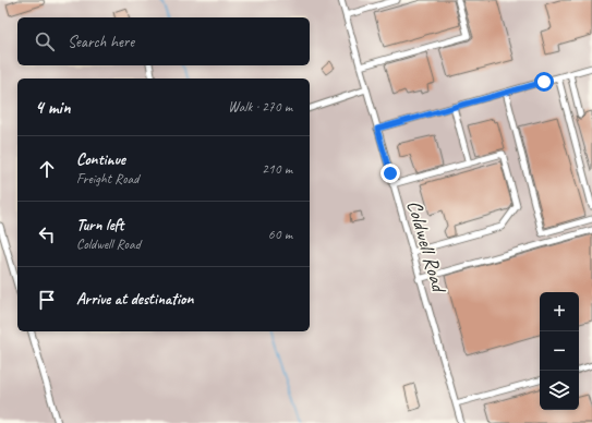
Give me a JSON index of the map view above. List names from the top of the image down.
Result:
{
  "streets": {
    "street": ["Coldwell Road"]
  },
  "page": {
    "search": "Search here",
    "heading": ["4 min", "Walk · 270 m"],
    "list": [
      ["Continue", "Freight Road", "210 m"],
      ["Turn left", "Coldwell Road", "60 m"],
      "Arrive at destination"
    ],
    "map_buttons": ["+", "−"]
  }
}
